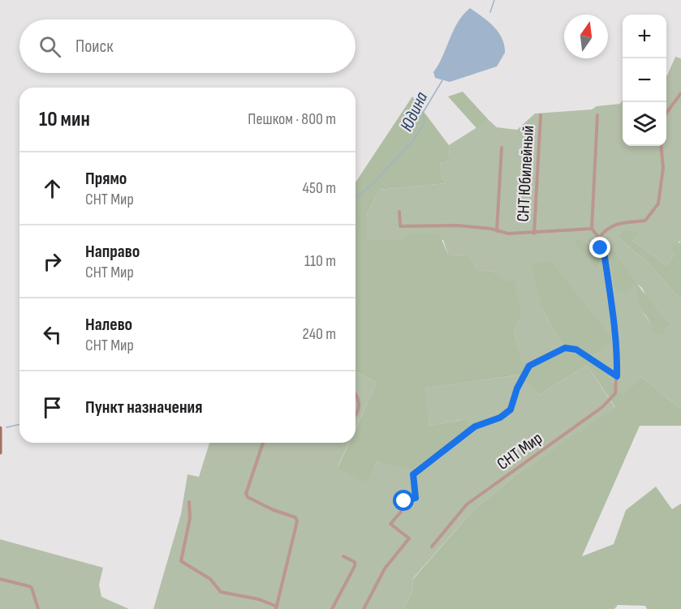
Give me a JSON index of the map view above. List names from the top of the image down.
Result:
{
  "streets": {
    "street": ["СНТ Юбилейный", "СНТ Мир"]
  },
  "water": ["Юдина"],
  "north": "top",
  "page": {
    "map_buttons": ["+", "−"],
    "search": "Поиск",
    "heading": ["10 мин", "Пешком · 800 m"],
    "list": [
      ["Прямо", "СНТ Мир", "450 m"],
      ["Направо", "СНТ Мир", "110 m"],
      ["Налево", "СНТ Мир", "240 m"],
      "Пункт назначения"
    ]
  }
}
